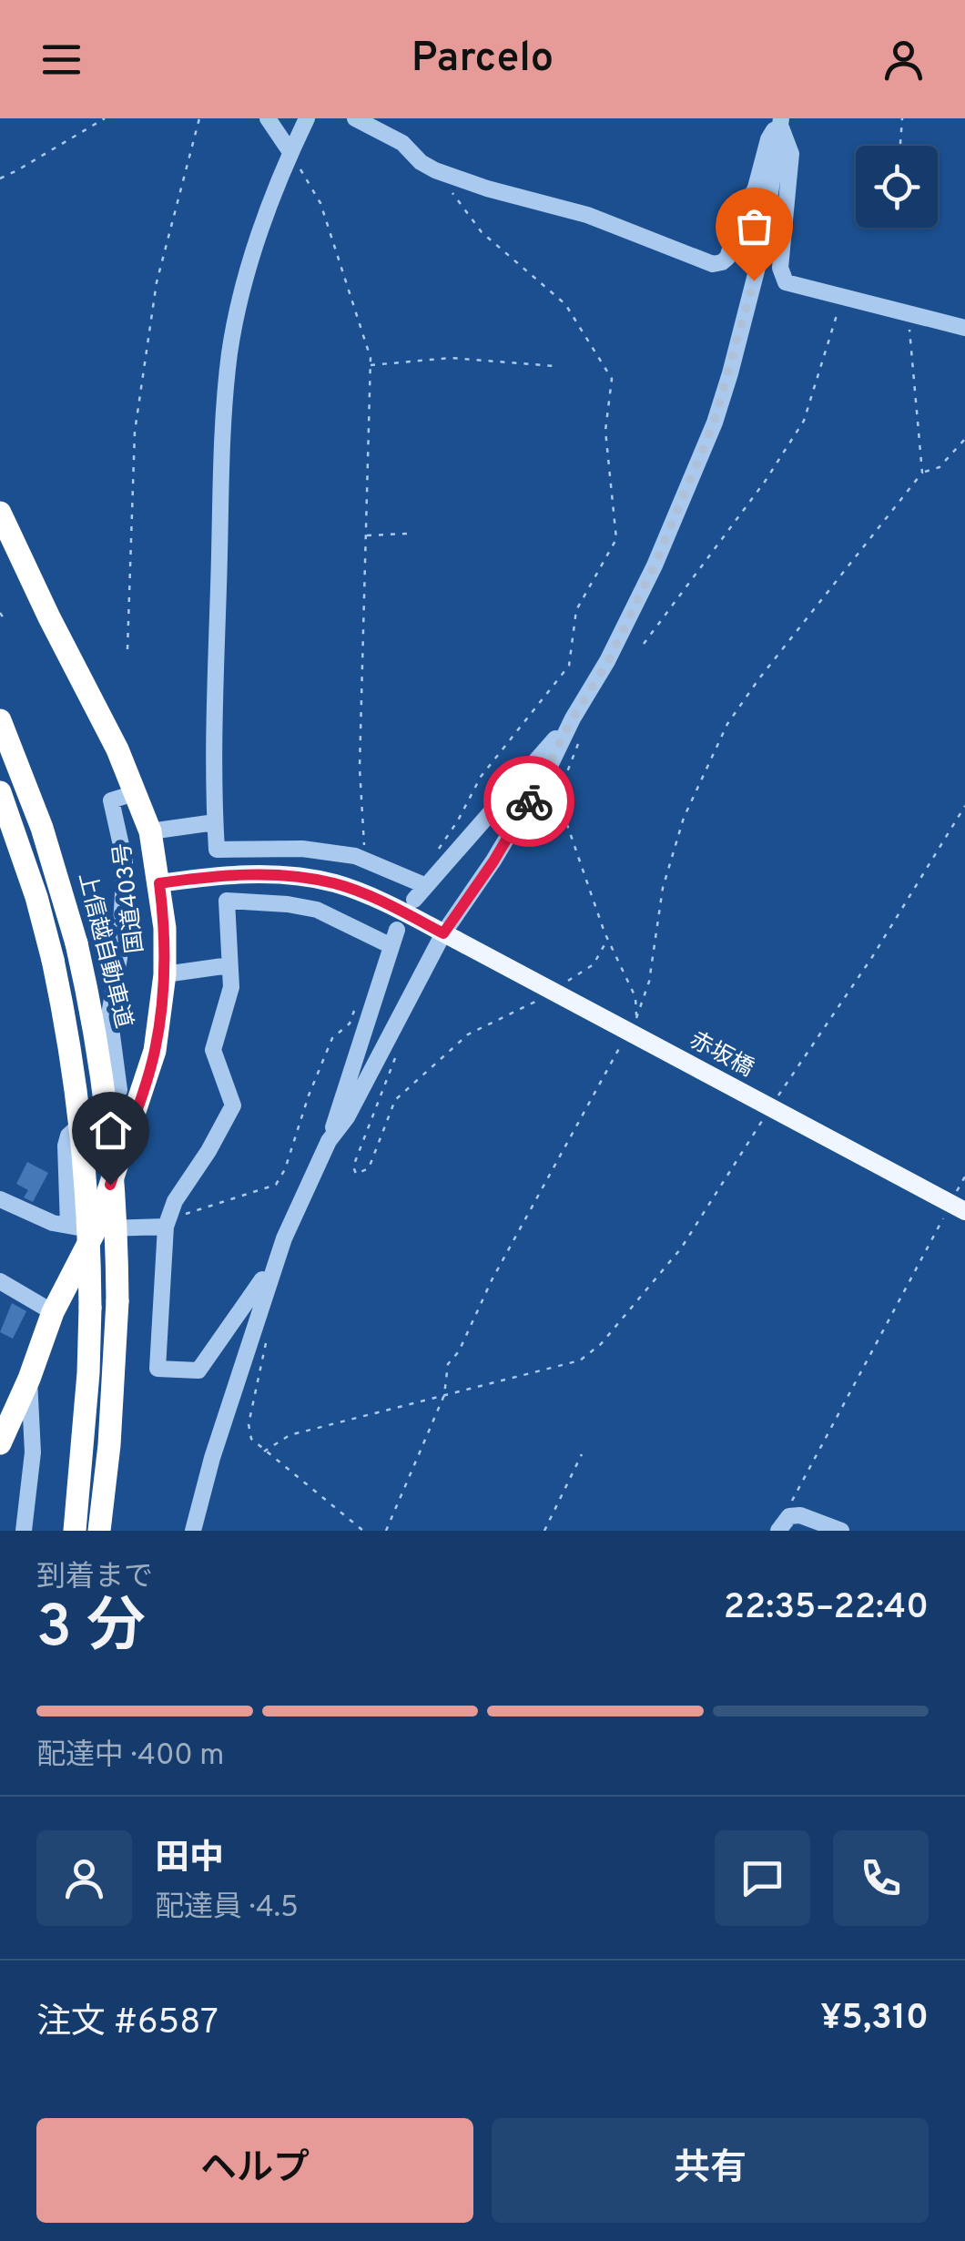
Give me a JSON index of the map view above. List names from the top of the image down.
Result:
{
  "streets": {
    "highway": ["国道403号", "上信越自動車道"],
    "main road": ["赤坂橋"]
  },
  "crossings": [
    ["国道403号", "赤坂橋"]
  ],
  "page": {
    "header": "Parcelo",
    "heading": ["3 分", "到着まで", "22:35–22:40"],
    "panel": [
      "田中",
      "配達員 · 4.5",
      "注文 #6587",
      "¥5,310"
    ],
    "bar": "配達中 · 400 m",
    "buttons": ["ヘルプ", "共有"]
  }
}
